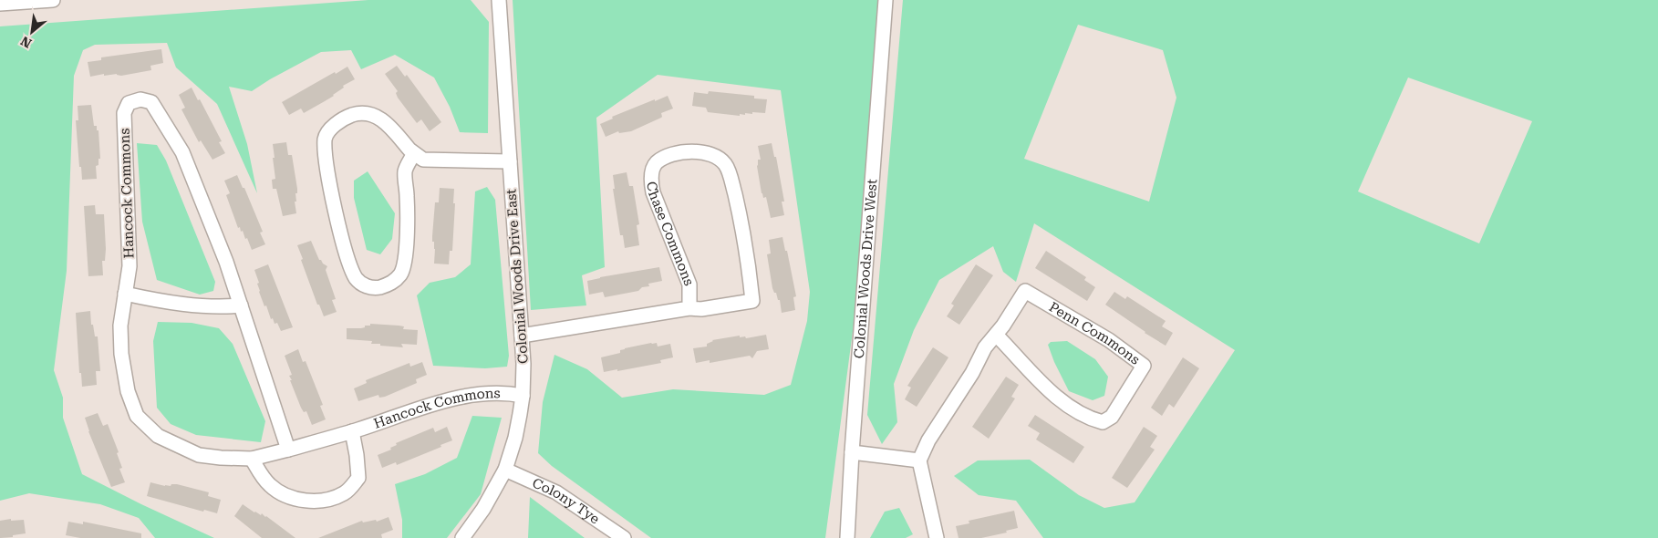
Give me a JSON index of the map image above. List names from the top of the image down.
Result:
{
  "streets": {
    "street": [
      "Hancock Commons",
      "Chase Commons",
      "Colonial Woods Drive West",
      "Colonial Woods Drive East",
      "Penn Commons",
      "Colony Tye"
    ]
  },
  "crossings": [
    ["Hancock Commons", "Colonial Woods Drive East"],
    ["Chase Commons", "Colonial Woods Drive East"],
    ["Colonial Woods Drive East", "Colony Tye"]
  ],
  "north": "bottom left"
}
